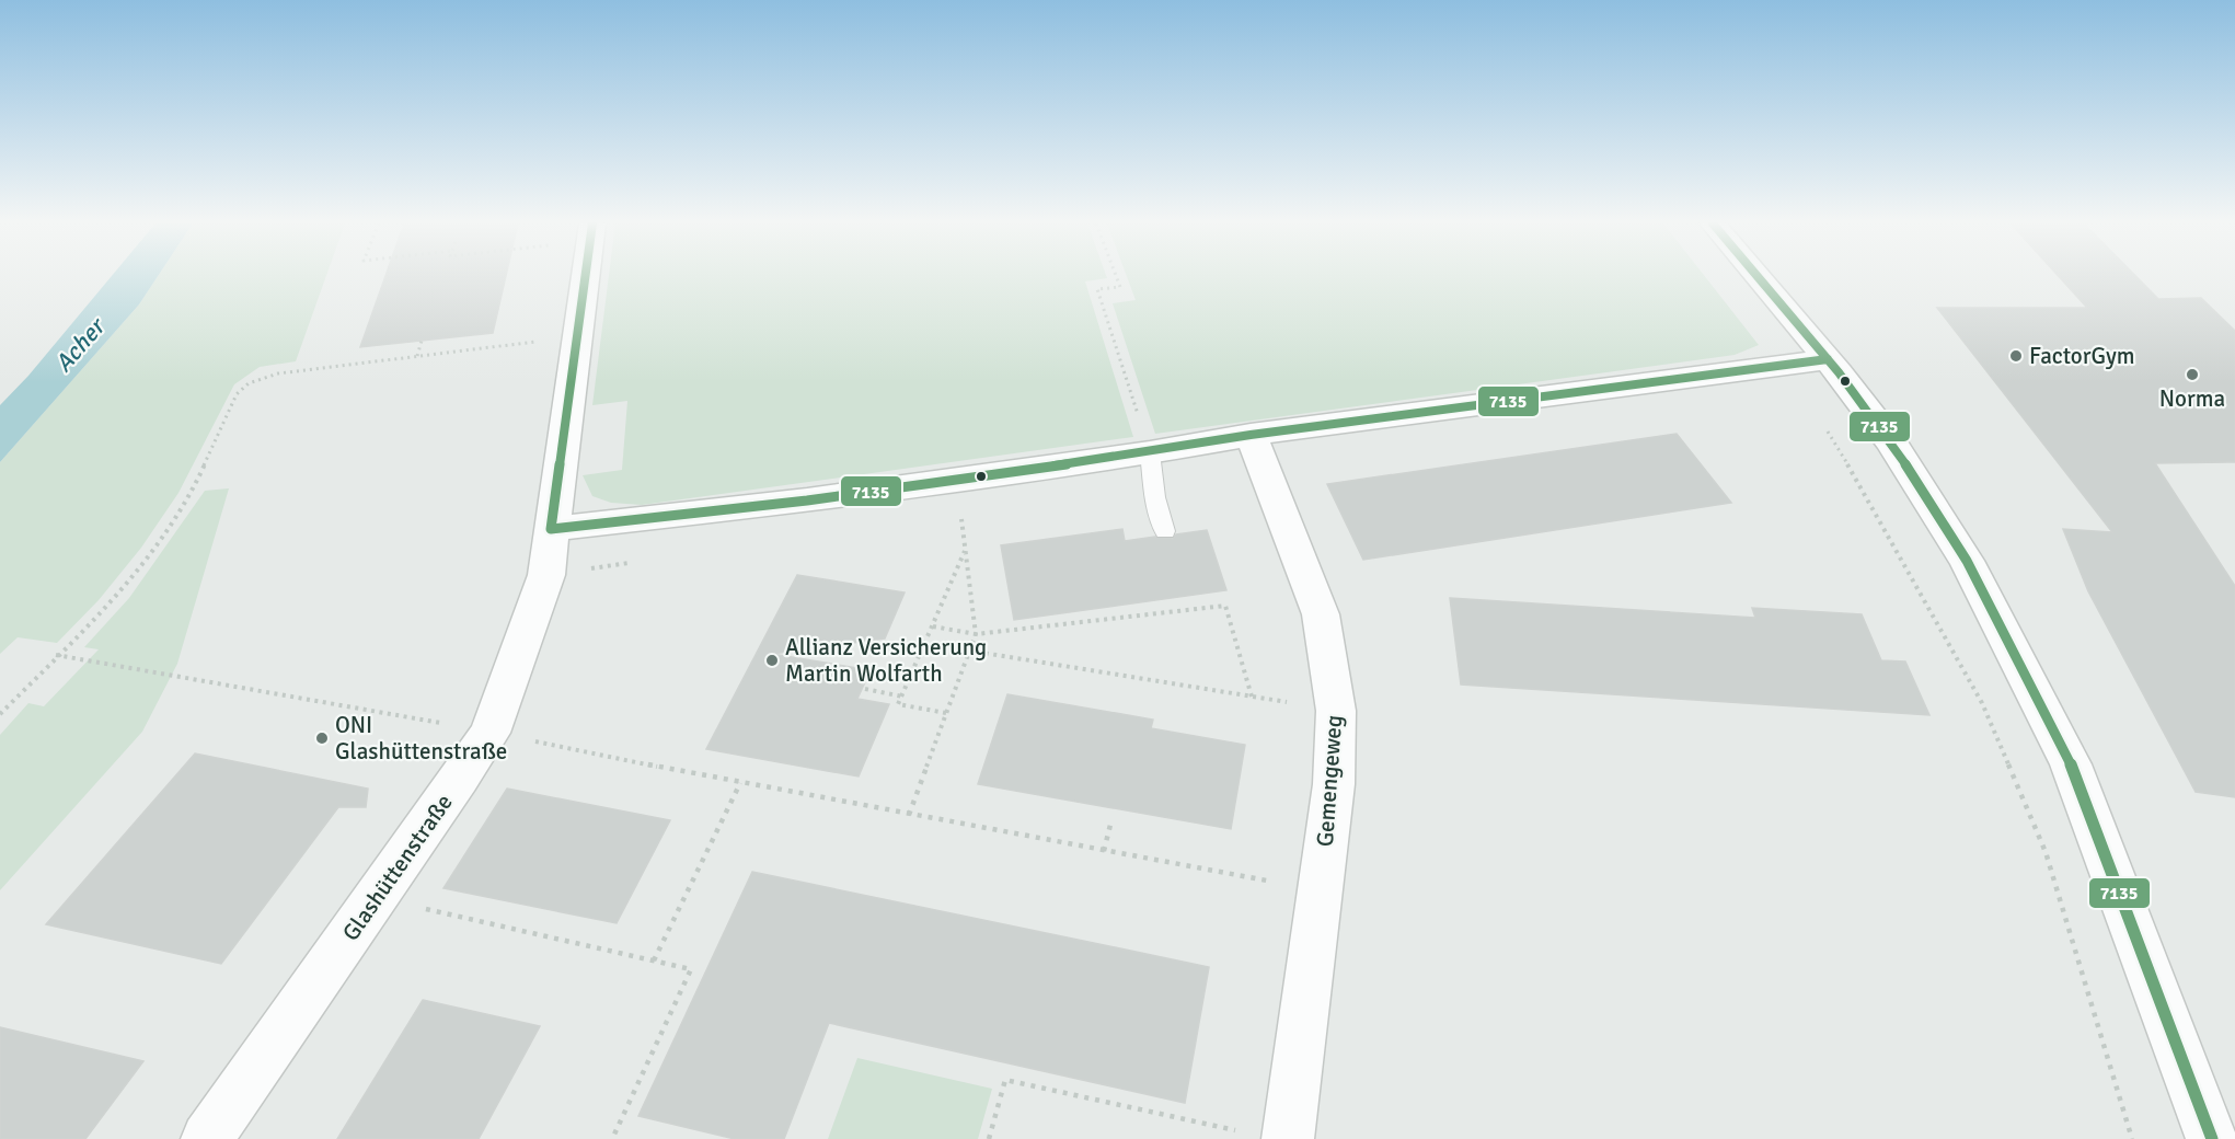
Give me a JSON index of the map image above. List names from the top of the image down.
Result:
{
  "streets": {
    "street": ["Gemengeweg", "Glashüttenstraße"]
  },
  "water": ["Acher"],
  "places": [
    "FactorGym",
    "Norma",
    "Allianz Versicherung Martin Wolfarth",
    "ONI Glashüttenstraße"
  ],
  "lines": ["transit line 7135"]
}
